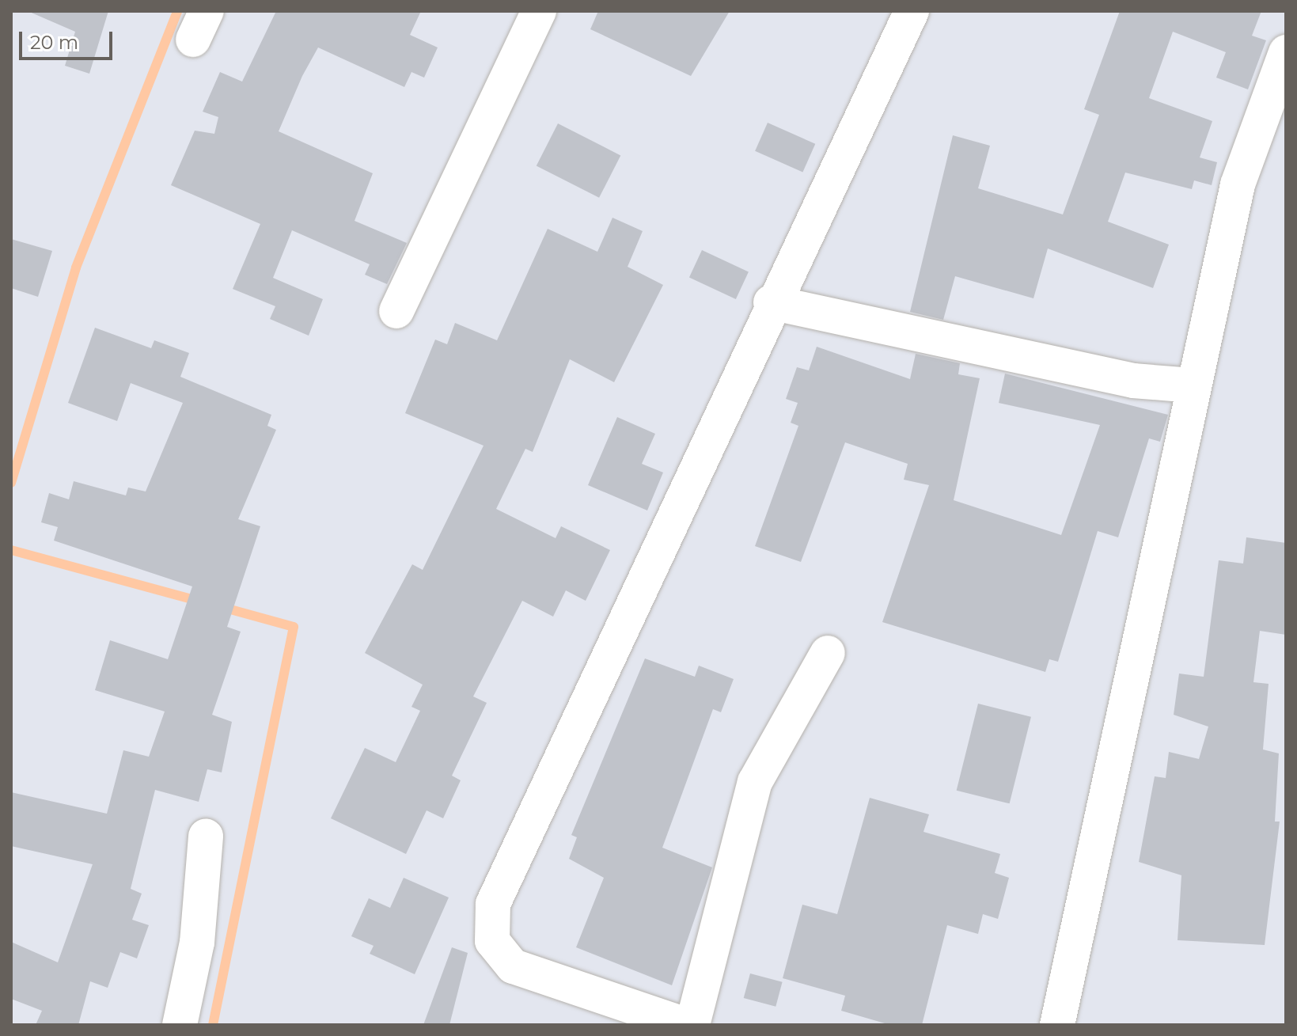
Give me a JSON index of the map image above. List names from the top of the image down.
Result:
{
  "scale_bar": "20 m"
}
